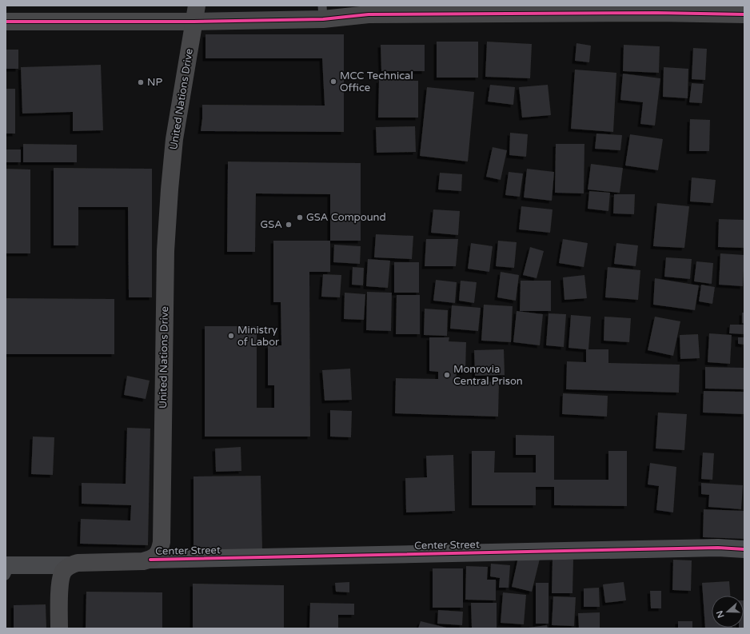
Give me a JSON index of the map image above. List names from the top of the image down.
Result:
{
  "streets": {
    "street": ["United Nations Drive", "Center Street"]
  },
  "crossings": [
    ["United Nations Drive", "Center Street"]
  ],
  "places": [
    "MCC Technical Office",
    "NP",
    "GSA Compound",
    "GSA",
    "Ministry of Labor",
    "Monrovia Central Prison"
  ],
  "north": "left"
}
